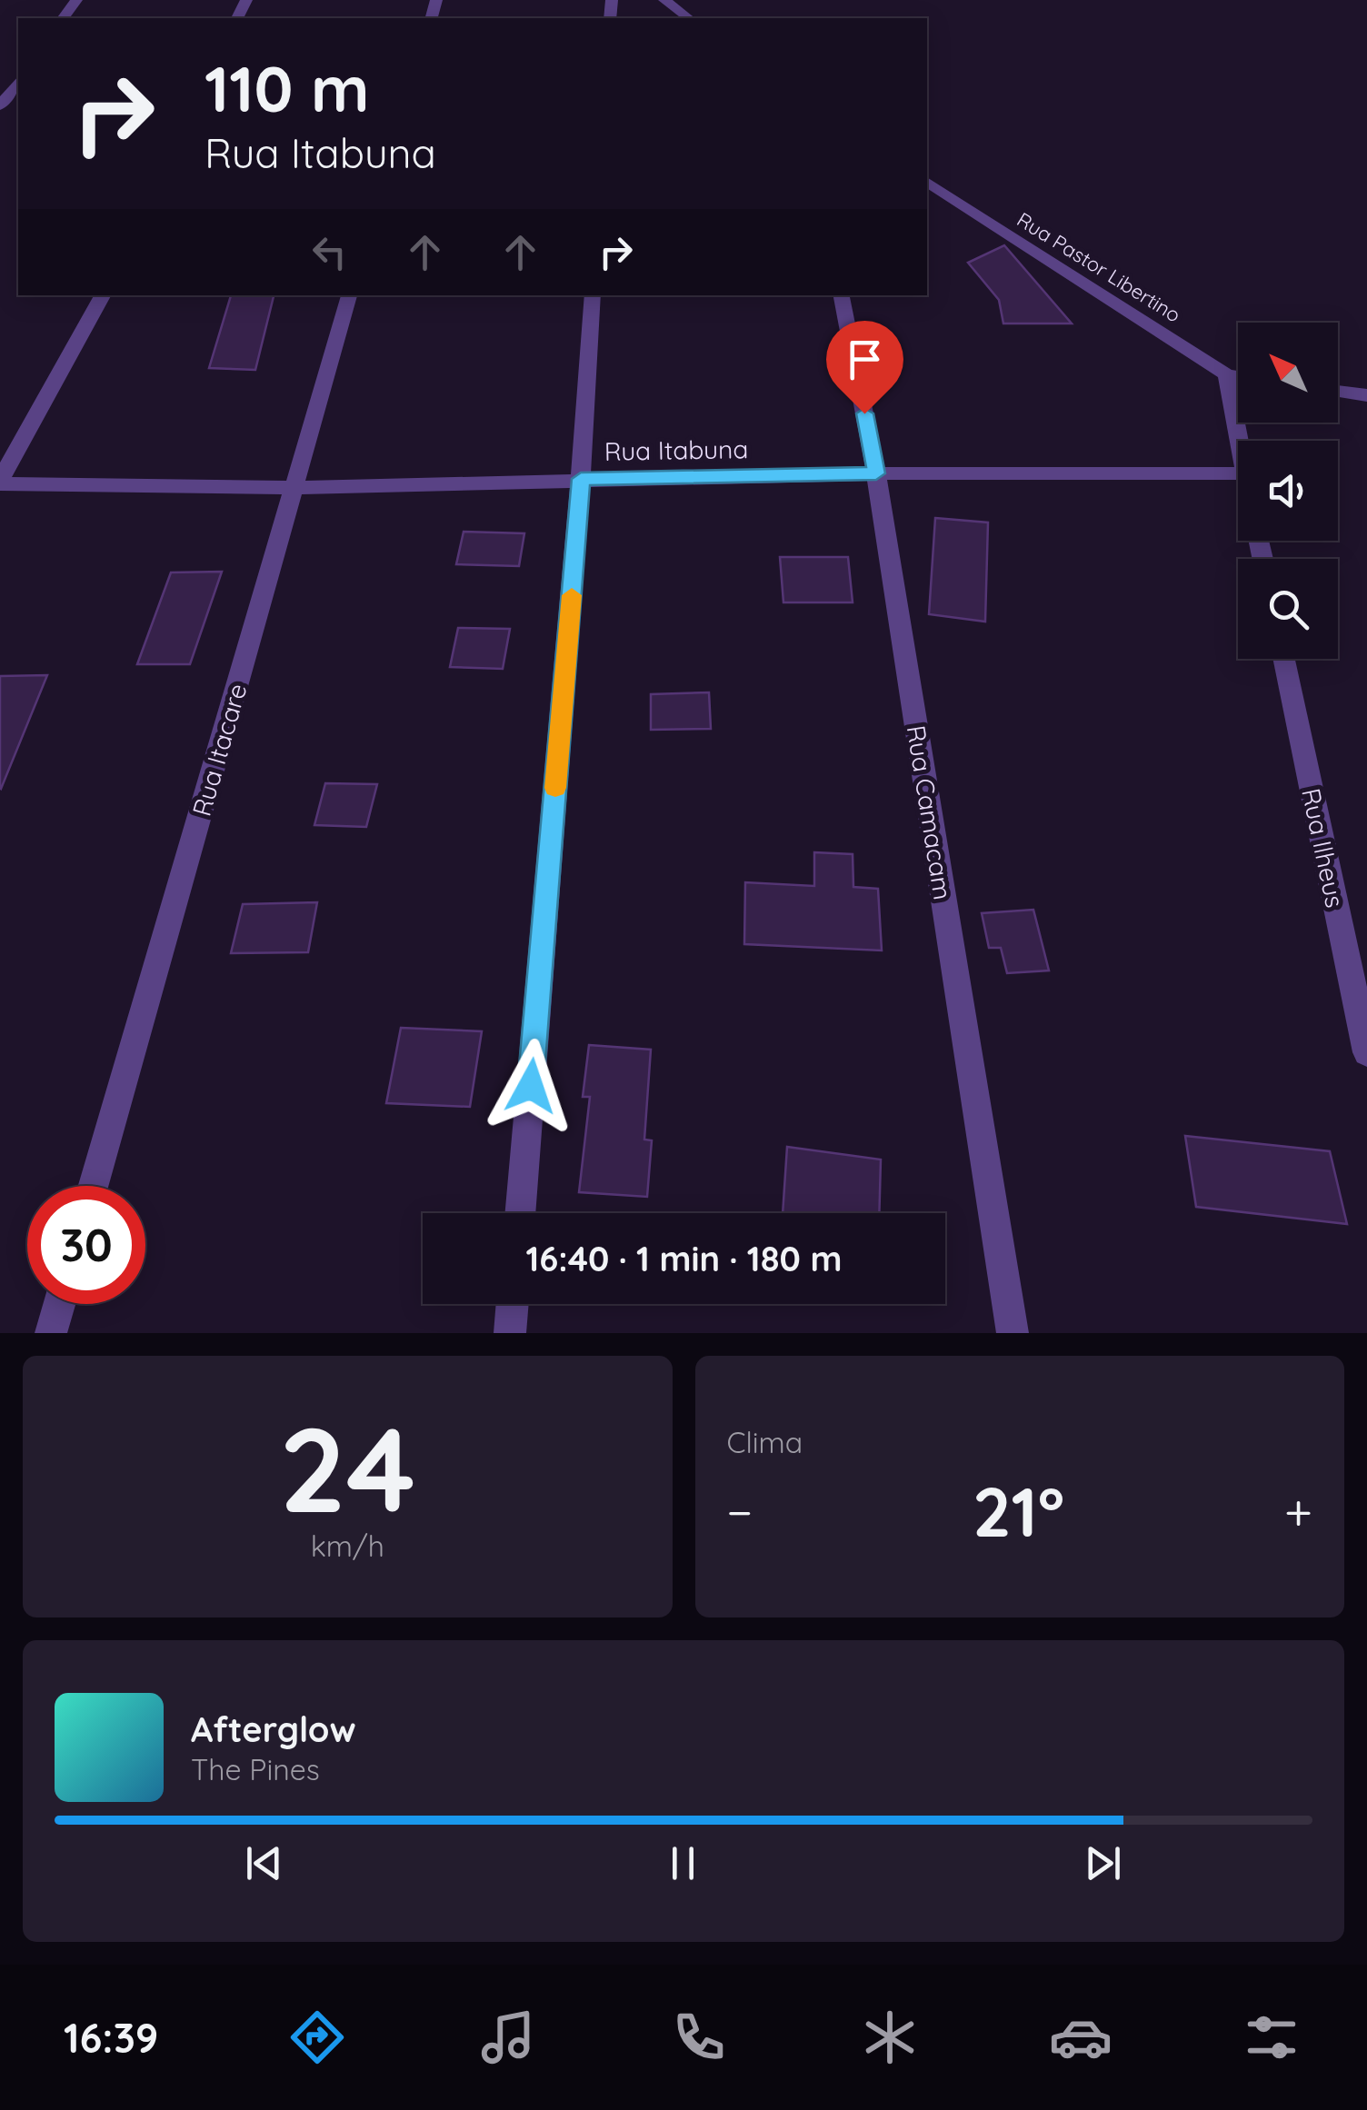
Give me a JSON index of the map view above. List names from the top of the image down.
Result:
{
  "streets": {
    "street": [
      "Rua Pastor Libertino",
      "Rua Itabuna",
      "Rua Itacare",
      "Rua Camacam",
      "Rua Ilheus"
    ]
  },
  "crossings": [
    ["Rua Itabuna", "Rua Itacare"],
    ["Rua Itabuna", "Rua Camacam"]
  ],
  "north": "top left",
  "page": {
    "turn": ["110 m", "Rua Itabuna"],
    "limit": "30",
    "trip": "16:40 · 1 min · 180 m",
    "tile": [
      ["24", "km/h"],
      "Clima"
    ],
    "heat": ["−", "21°", "+"],
    "song": ["Afterglow", "The Pines"],
    "tabs": "16:39"
  }
}
